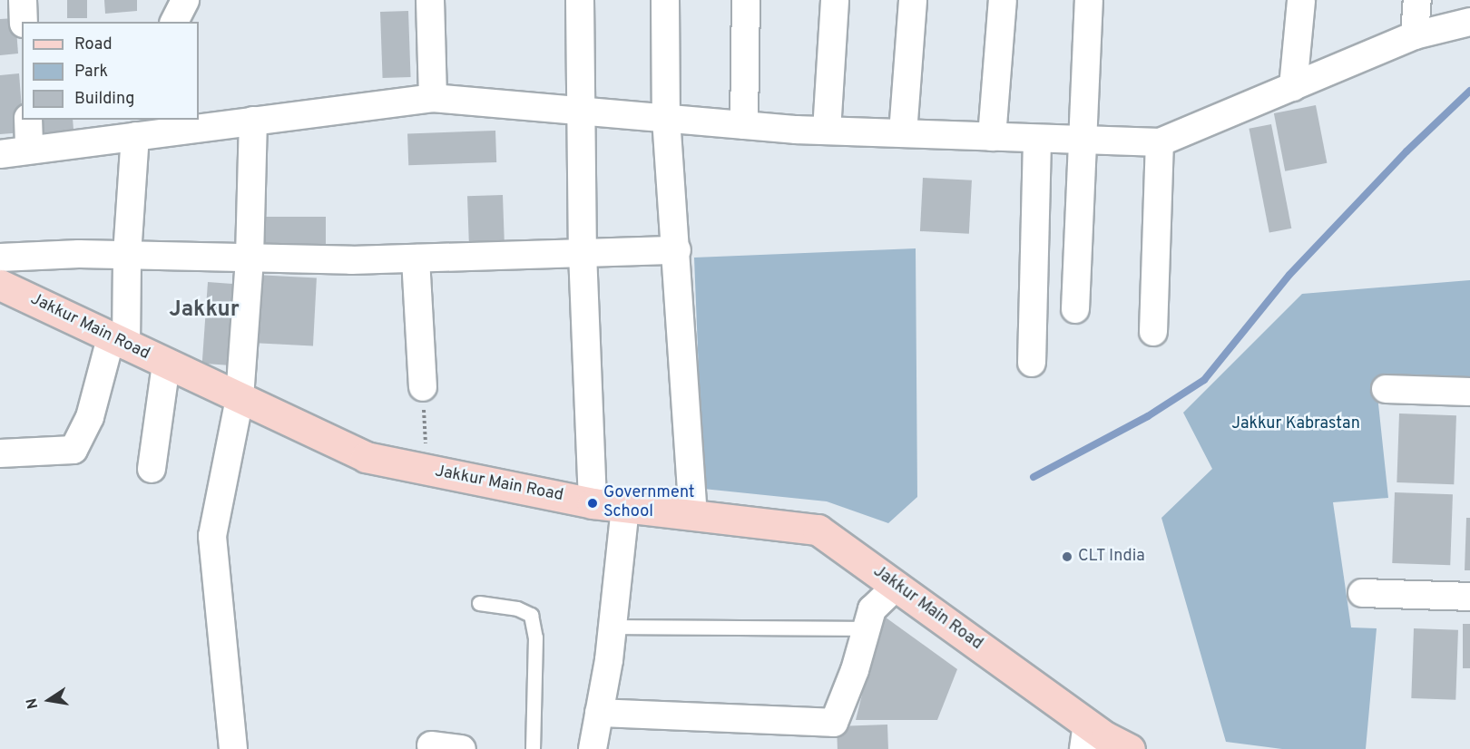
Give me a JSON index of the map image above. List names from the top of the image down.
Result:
{
  "streets": {
    "street": ["Jakkur Main Road"]
  },
  "districts": ["Jakkur"],
  "parks": ["Jakkur Kabrastan"],
  "places": ["Government School", "CLT India"],
  "legend": ["Road", "Park", "Building"],
  "north": "left"
}
